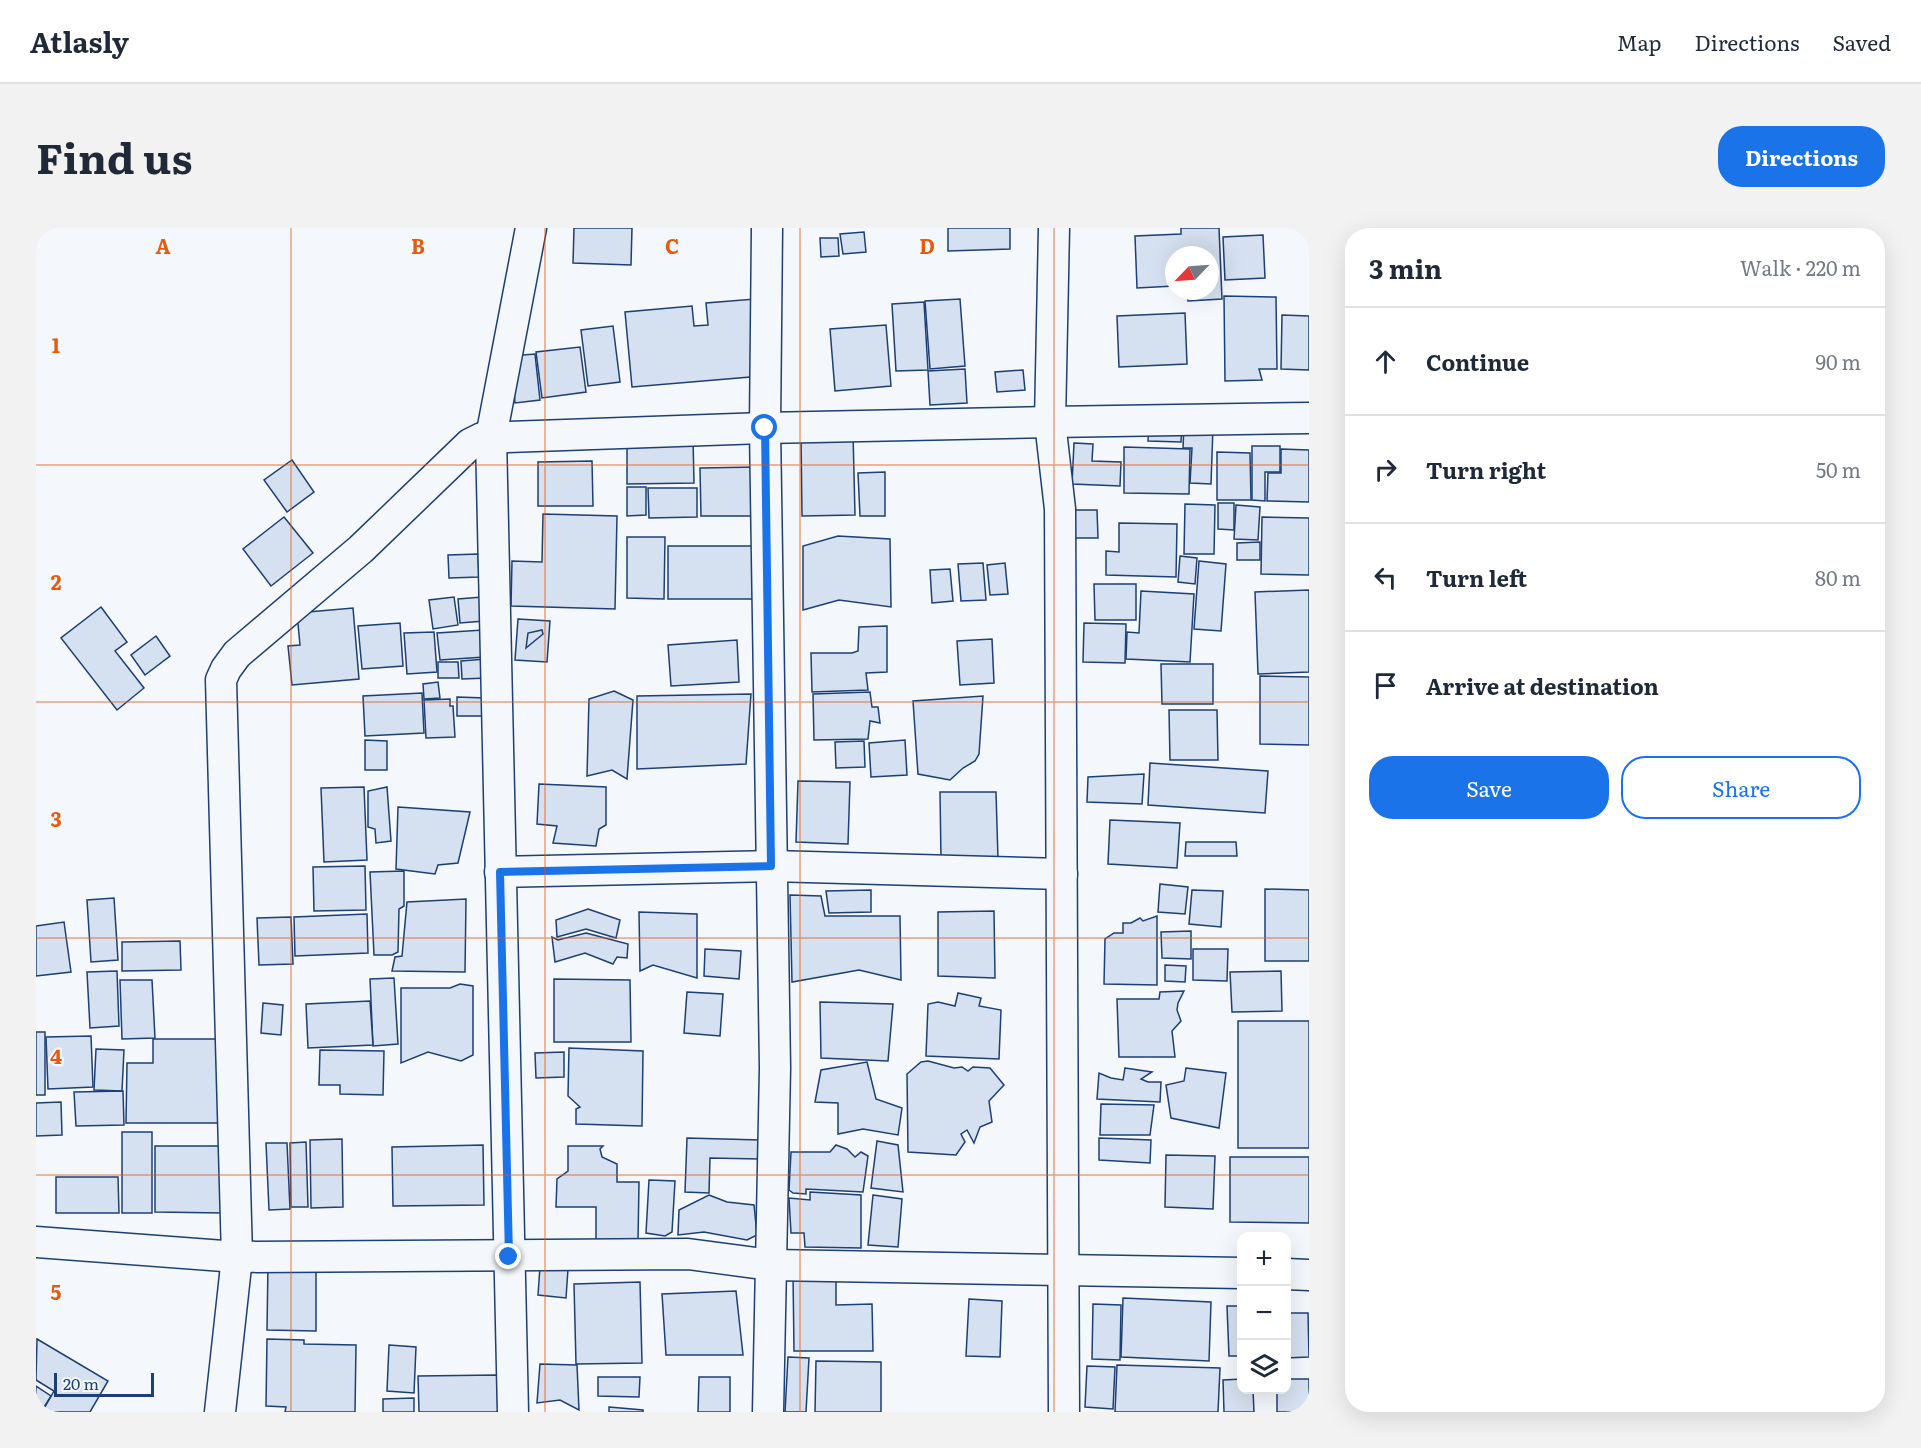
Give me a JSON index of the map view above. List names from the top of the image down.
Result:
{
  "scale_bar": "20 m",
  "north": "bottom left",
  "page": {
    "header": "Atlasly",
    "nav": ["Map", "Directions", "Saved"],
    "title": "Find us",
    "buttons": [
      "Directions",
      ["Save", "Share"]
    ],
    "heading": ["3 min", "Walk · 220 m"],
    "list": [
      ["Continue", "90 m"],
      ["Turn right", "50 m"],
      ["Turn left", "80 m"],
      "Arrive at destination"
    ],
    "map_buttons": ["+", "−"],
    "scale": "20 m"
  },
  "grid": {
    "columns": [
      "A",
      "B",
      "C",
      "D"
    ],
    "rows": [
      "1",
      "2",
      "3",
      "4",
      "5"
    ]
  }
}
